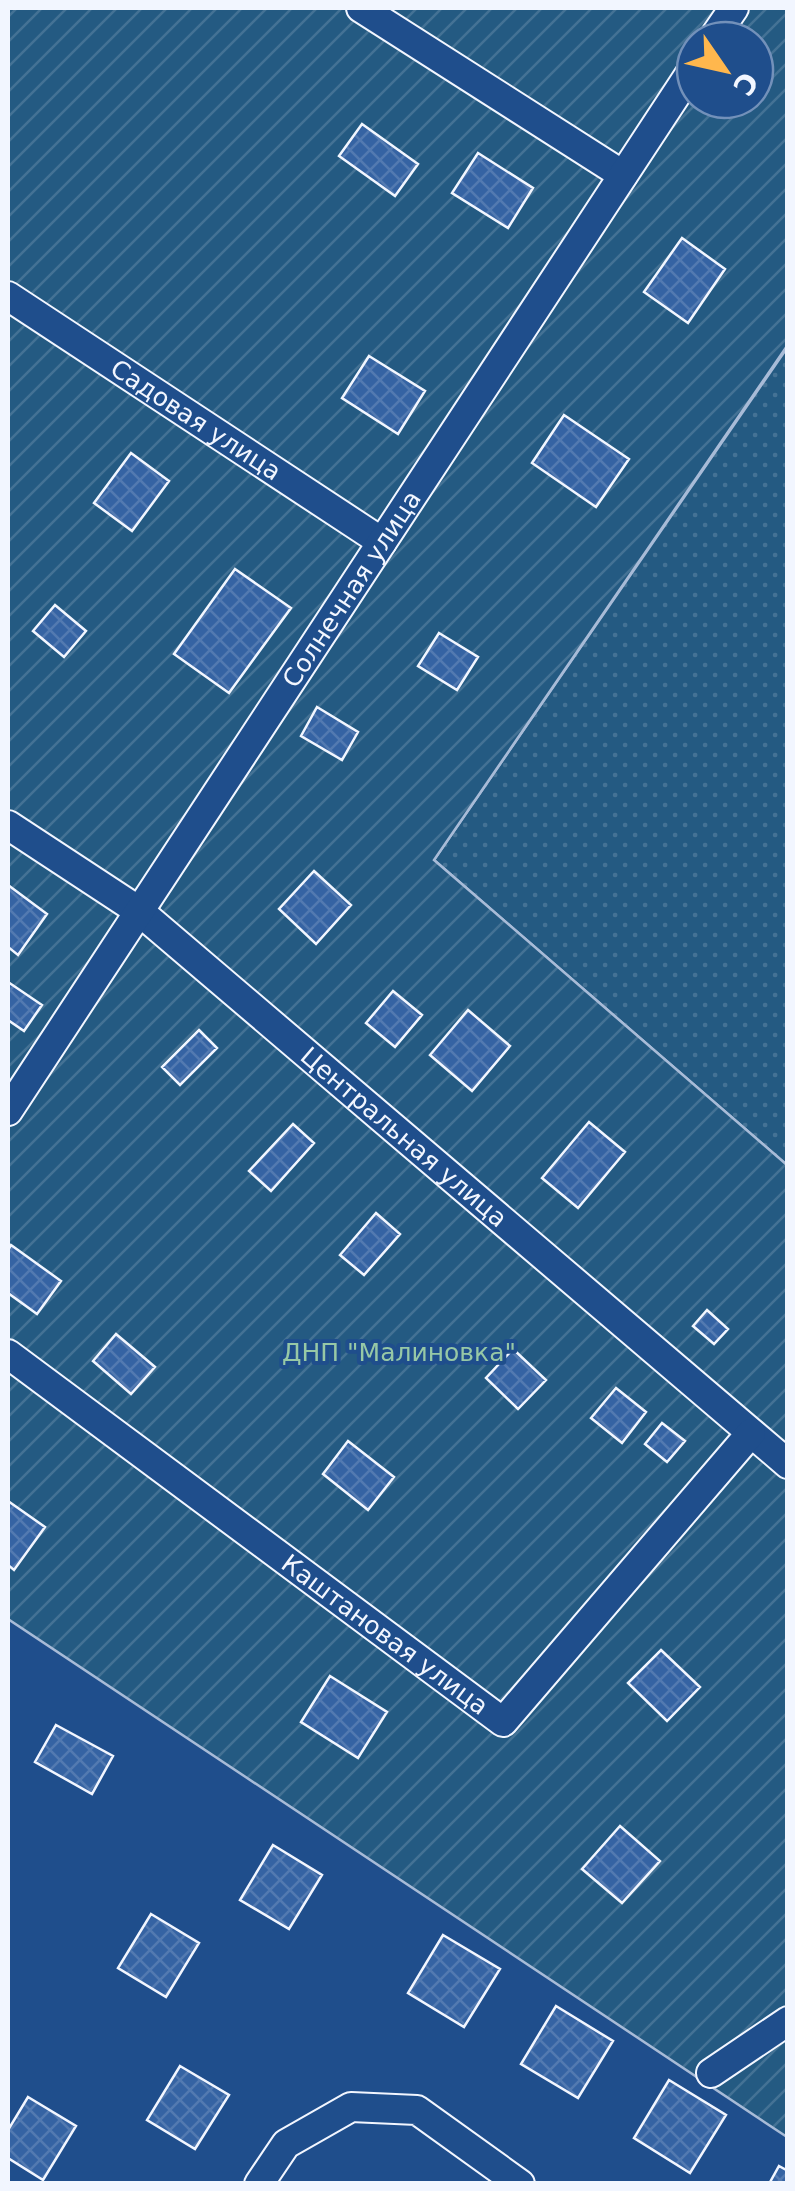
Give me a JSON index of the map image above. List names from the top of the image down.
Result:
{
  "streets": {
    "street": [
      "Садовая улица",
      "Солнечная улица",
      "Центральная улица",
      "Каштановая улица"
    ]
  },
  "crossings": [
    ["Садовая улица", "Солнечная улица"],
    ["Солнечная улица", "Центральная улица"],
    ["Центральная улица", "Каштановая улица"]
  ],
  "parks": ["ДНП \"Малиновка\""],
  "north": "bottom right"
}
